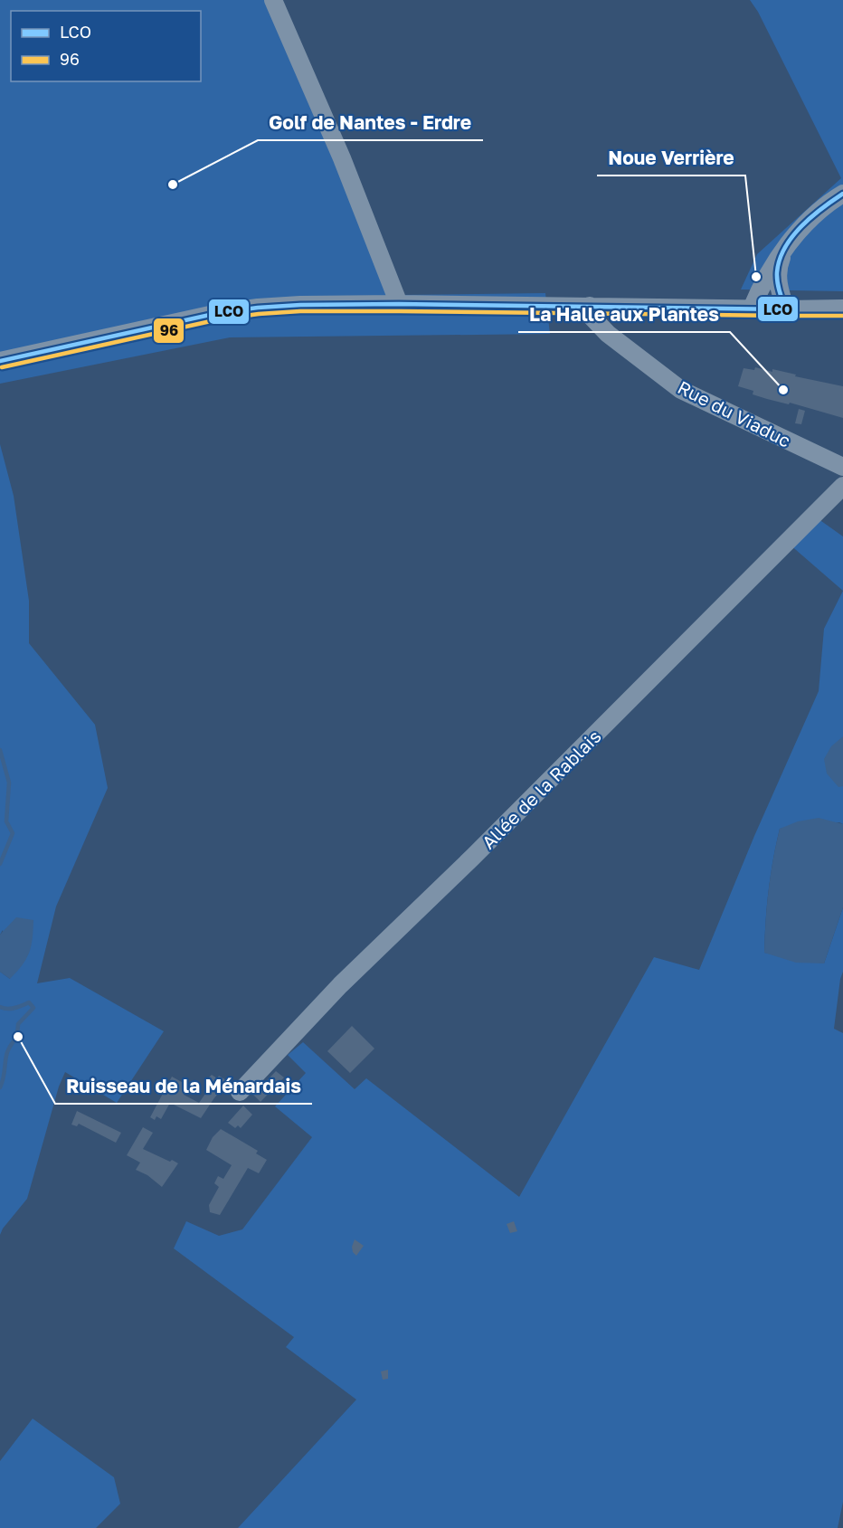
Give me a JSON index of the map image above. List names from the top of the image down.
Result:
{
  "streets": {
    "street": ["Rue du Viaduc", "Allée de la Rablais"]
  },
  "places": [
    "Golf de Nantes - Erdre",
    "Noue Verrière",
    "La Halle aux Plantes",
    "Ruisseau de la Ménardais"
  ],
  "lines": ["transit line LCO", "transit line 96"],
  "legend": ["LCO", "96"]
}
